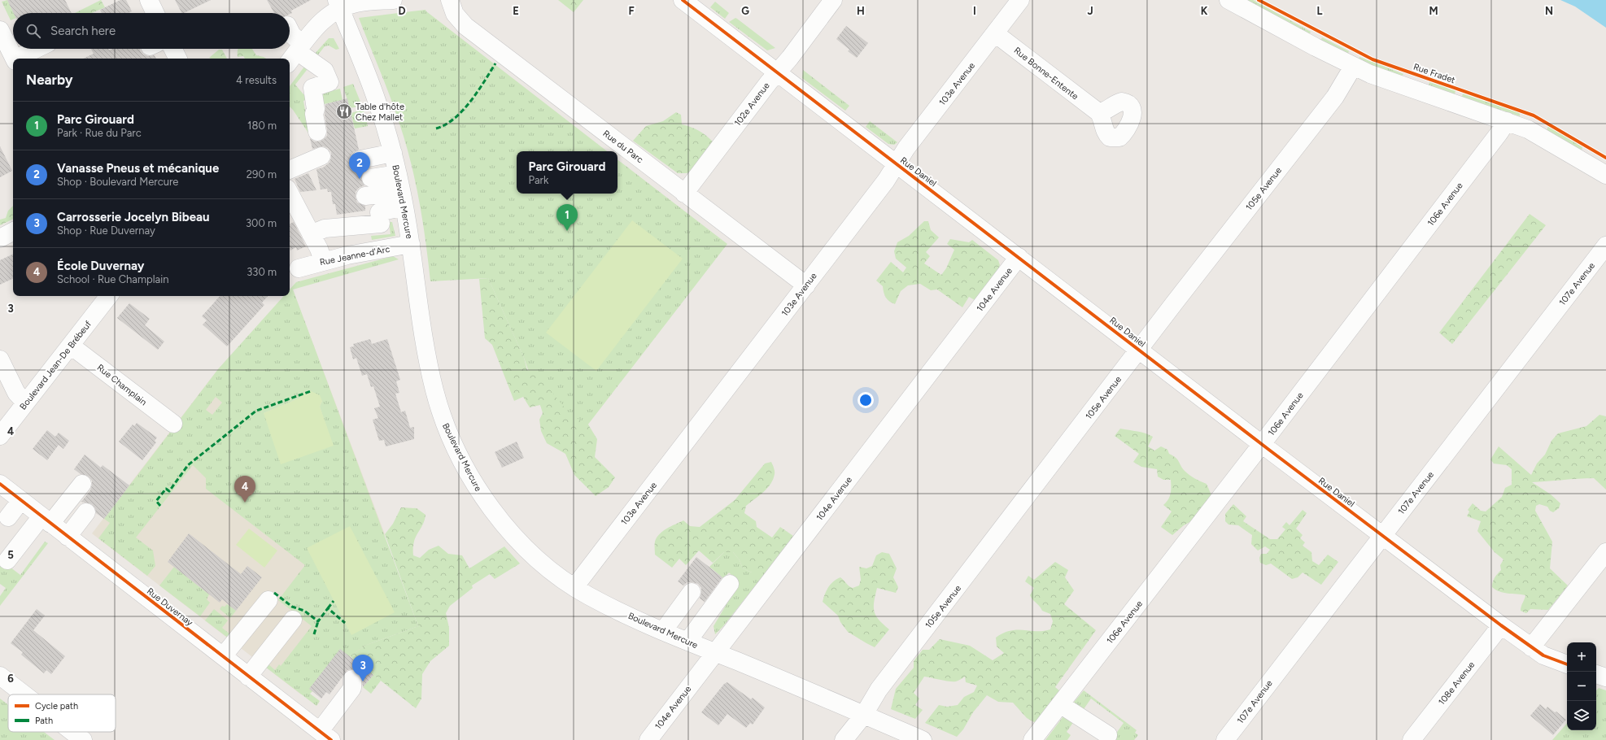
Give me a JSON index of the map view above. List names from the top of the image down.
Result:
{
  "streets": {
    "street": [
      "Rue Bonne-Entente",
      "103e Avenue",
      "102e Avenue",
      "Rue du Parc",
      "Rue Daniel",
      "105e Avenue",
      "Boulevard Mercure",
      "106e Avenue",
      "Rue Jeanne-d'Arc",
      "107e Avenue",
      "104e Avenue",
      "Boulevard Jean-De Brébeuf",
      "Rue Champlain",
      "Rue Duvernay",
      "108e Avenue"
    ],
    "cycle path": ["Rue Fradet"]
  },
  "crossings": [
    ["Rue Bonne-Entente", "103e Avenue"],
    ["103e Avenue", "Rue du Parc"],
    ["103e Avenue", "Rue Daniel"],
    ["103e Avenue", "Boulevard Mercure"],
    ["102e Avenue", "Rue du Parc"],
    ["102e Avenue", "Rue Daniel"],
    ["Rue Daniel", "105e Avenue"],
    ["Rue Daniel", "106e Avenue"],
    ["Rue Daniel", "107e Avenue"],
    ["Rue Daniel", "104e Avenue"],
    ["Rue Daniel", "108e Avenue"],
    ["105e Avenue", "Boulevard Mercure"],
    ["Boulevard Mercure", "Rue Jeanne-d'Arc"],
    ["Boulevard Mercure", "104e Avenue"],
    ["Boulevard Jean-De Brébeuf", "Rue Champlain"]
  ],
  "places": {
    "restaurant": ["Table d'hôte Chez Mallet"]
  },
  "legend": ["Cycle path", "Path"],
  "page": {
    "search": "Search here",
    "heading": ["Nearby", "4 results"],
    "list": [
      {
        "mark": "1",
        "name": "Parc Girouard",
        "note": "Park · Rue du Parc",
        "value": "180 m"
      },
      {
        "mark": "2",
        "name": "Vanasse Pneus et mécanique",
        "note": "Shop · Boulevard Mercure",
        "value": "290 m"
      },
      {
        "mark": "3",
        "name": "Carrosserie Jocelyn Bibeau",
        "note": "Shop · Rue Duvernay",
        "value": "300 m"
      },
      {
        "mark": "4",
        "name": "École Duvernay",
        "note": "School · Rue Champlain",
        "value": "330 m"
      }
    ],
    "popup": ["Parc Girouard", "Park"],
    "pins": [
      "2",
      "1",
      "4",
      "3"
    ],
    "map_buttons": ["+", "−"]
  },
  "grid": {
    "columns": [
      "D",
      "E",
      "F",
      "G",
      "H",
      "I",
      "J",
      "K",
      "L",
      "M",
      "N"
    ],
    "rows": [
      "3",
      "4",
      "5",
      "6"
    ]
  }
}
